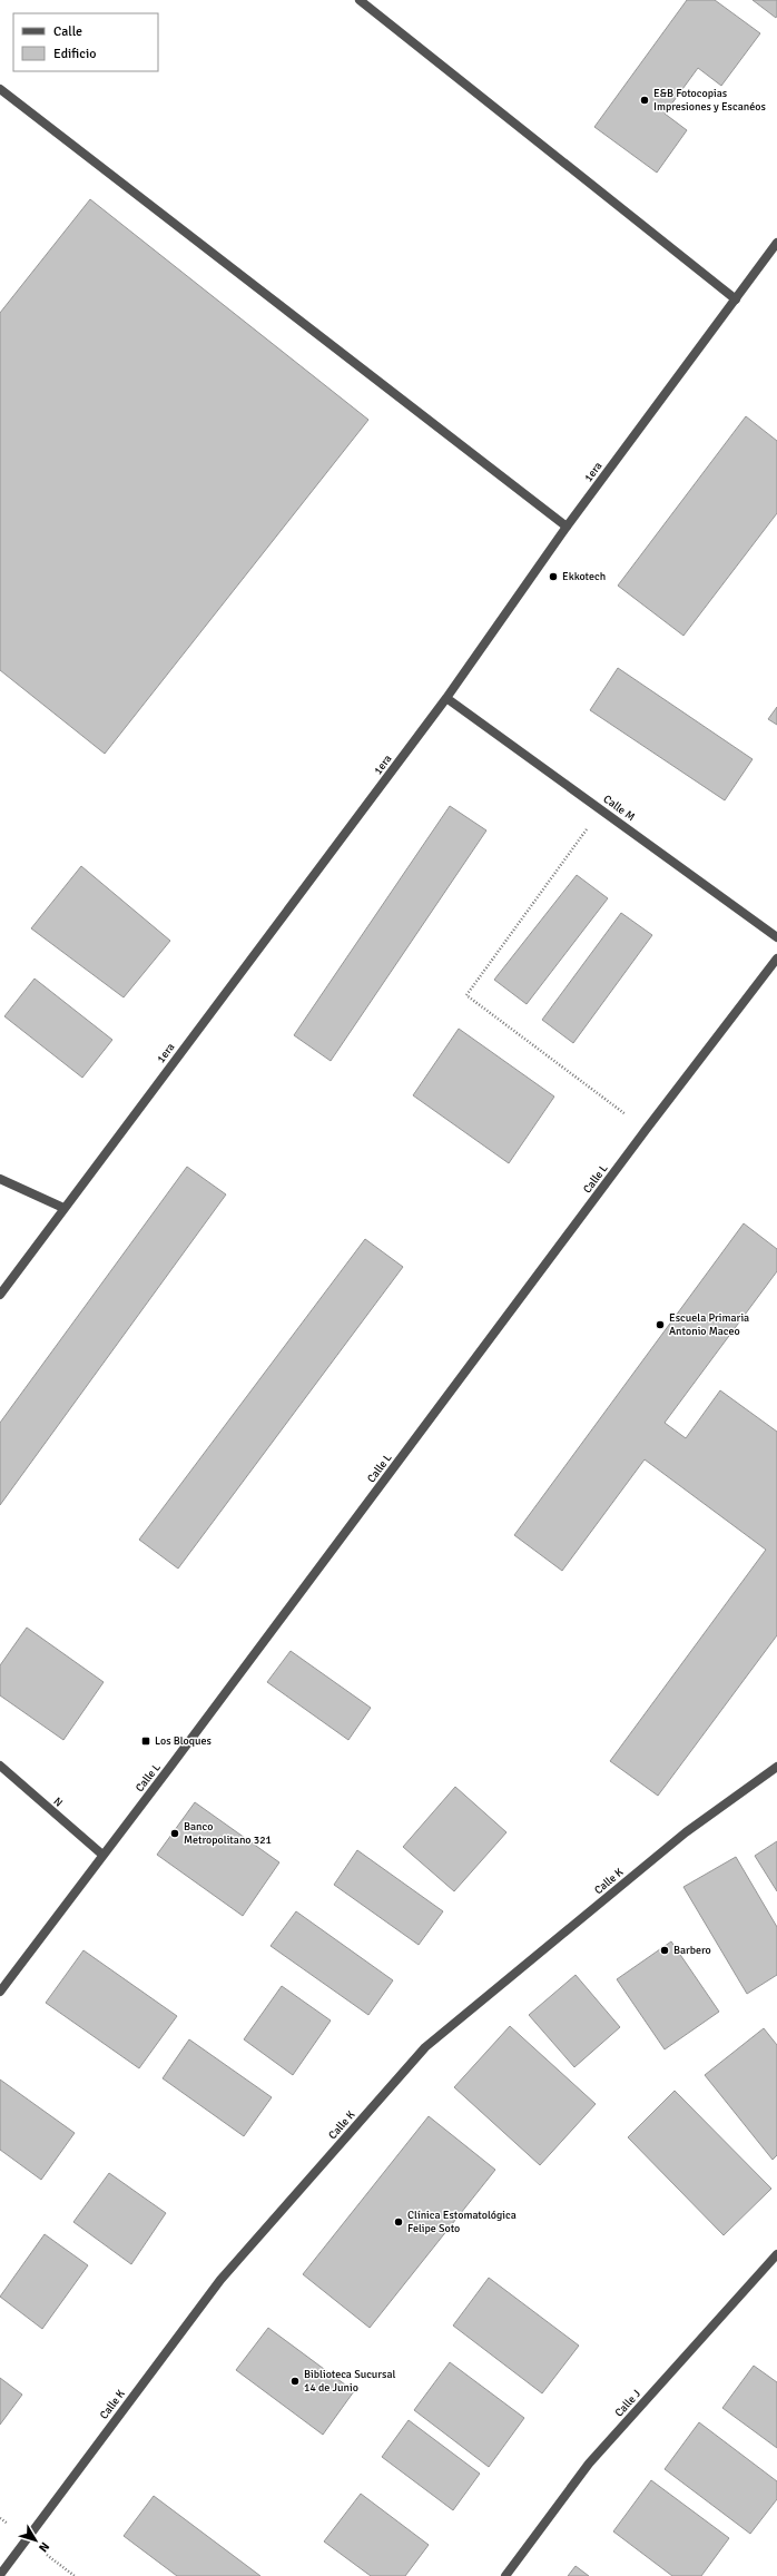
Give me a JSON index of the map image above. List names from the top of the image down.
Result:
{
  "streets": {
    "street": [
      "1era",
      "Calle M",
      "Calle L",
      "N",
      "Calle K",
      "Calle J"
    ]
  },
  "crossings": [
    ["1era", "Calle M"],
    ["Calle L", "N"]
  ],
  "places": {
    "other": [
      "E&B Fotocopias Impresiones y Escanéos",
      "Ekkotech",
      "Escuela Primaria Antonio Maceo",
      "Banco Metropolitano 321",
      "Barbero",
      "Clínica Estomatológica Felipe Soto",
      "Biblioteca Sucursal 14 de Junio"
    ],
    "transit": ["Los Bloques"]
  },
  "legend": ["Calle", "Edificio"],
  "north": "bottom right"
}
